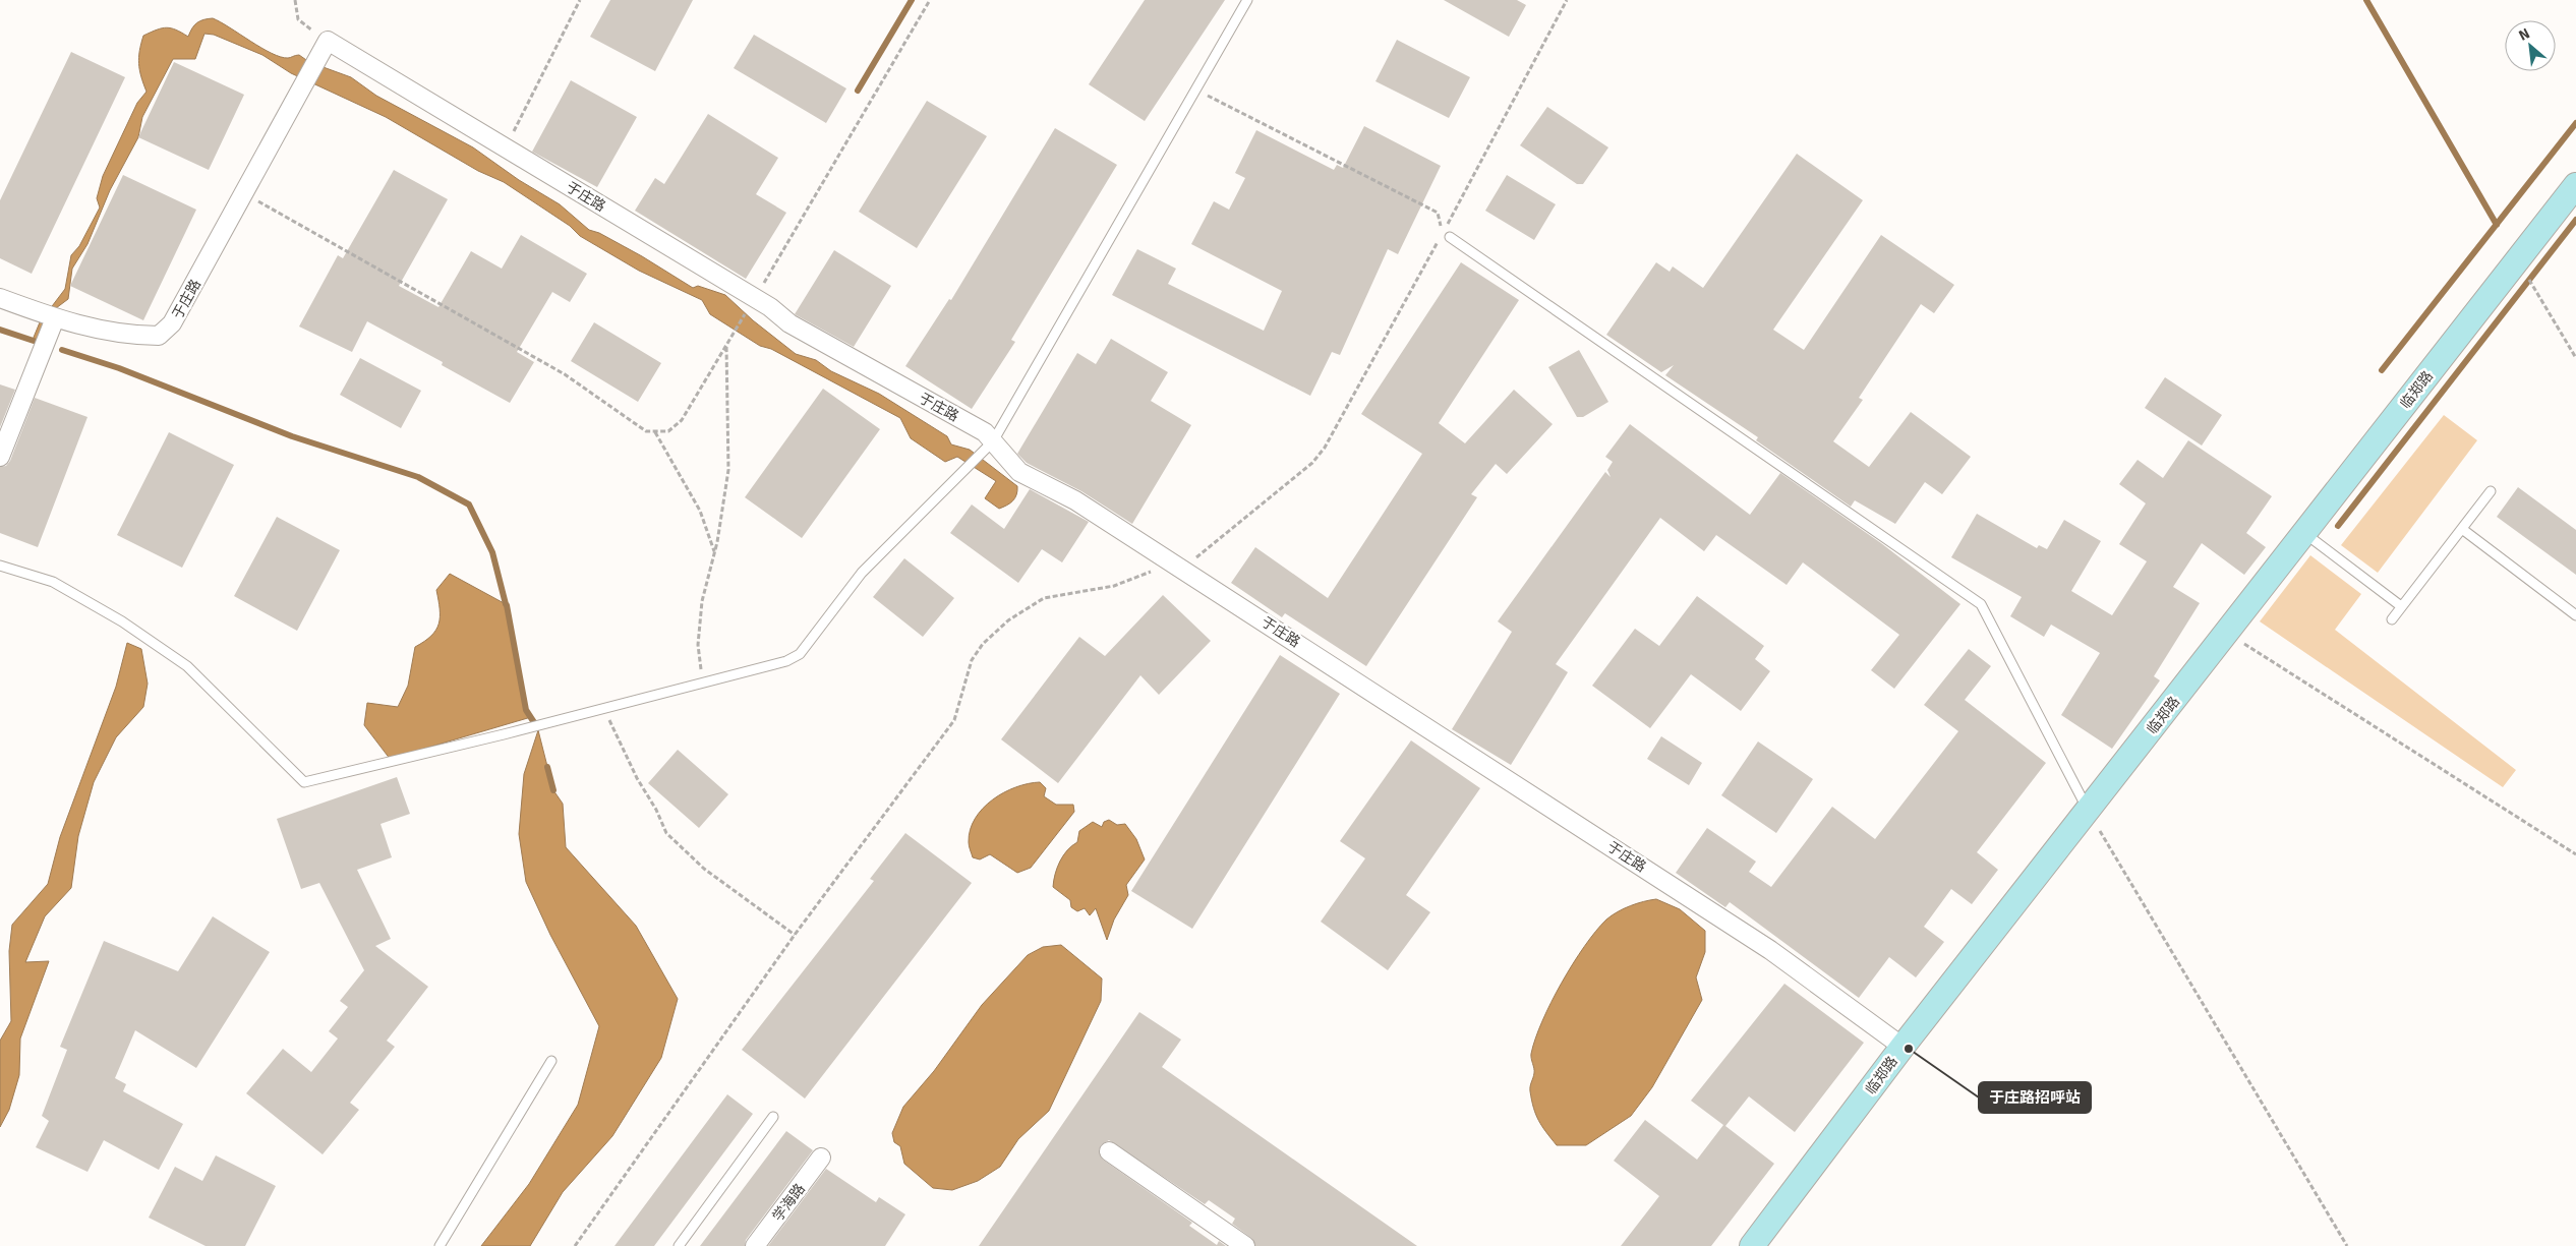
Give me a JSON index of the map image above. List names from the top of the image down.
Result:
{
  "streets": {
    "main road": ["临郑路"],
    "street": ["于庄路", "学海路"]
  },
  "crossings": [
    ["于庄路", "临郑路"]
  ],
  "places": ["于庄路招呼站"],
  "north": "top left"
}
